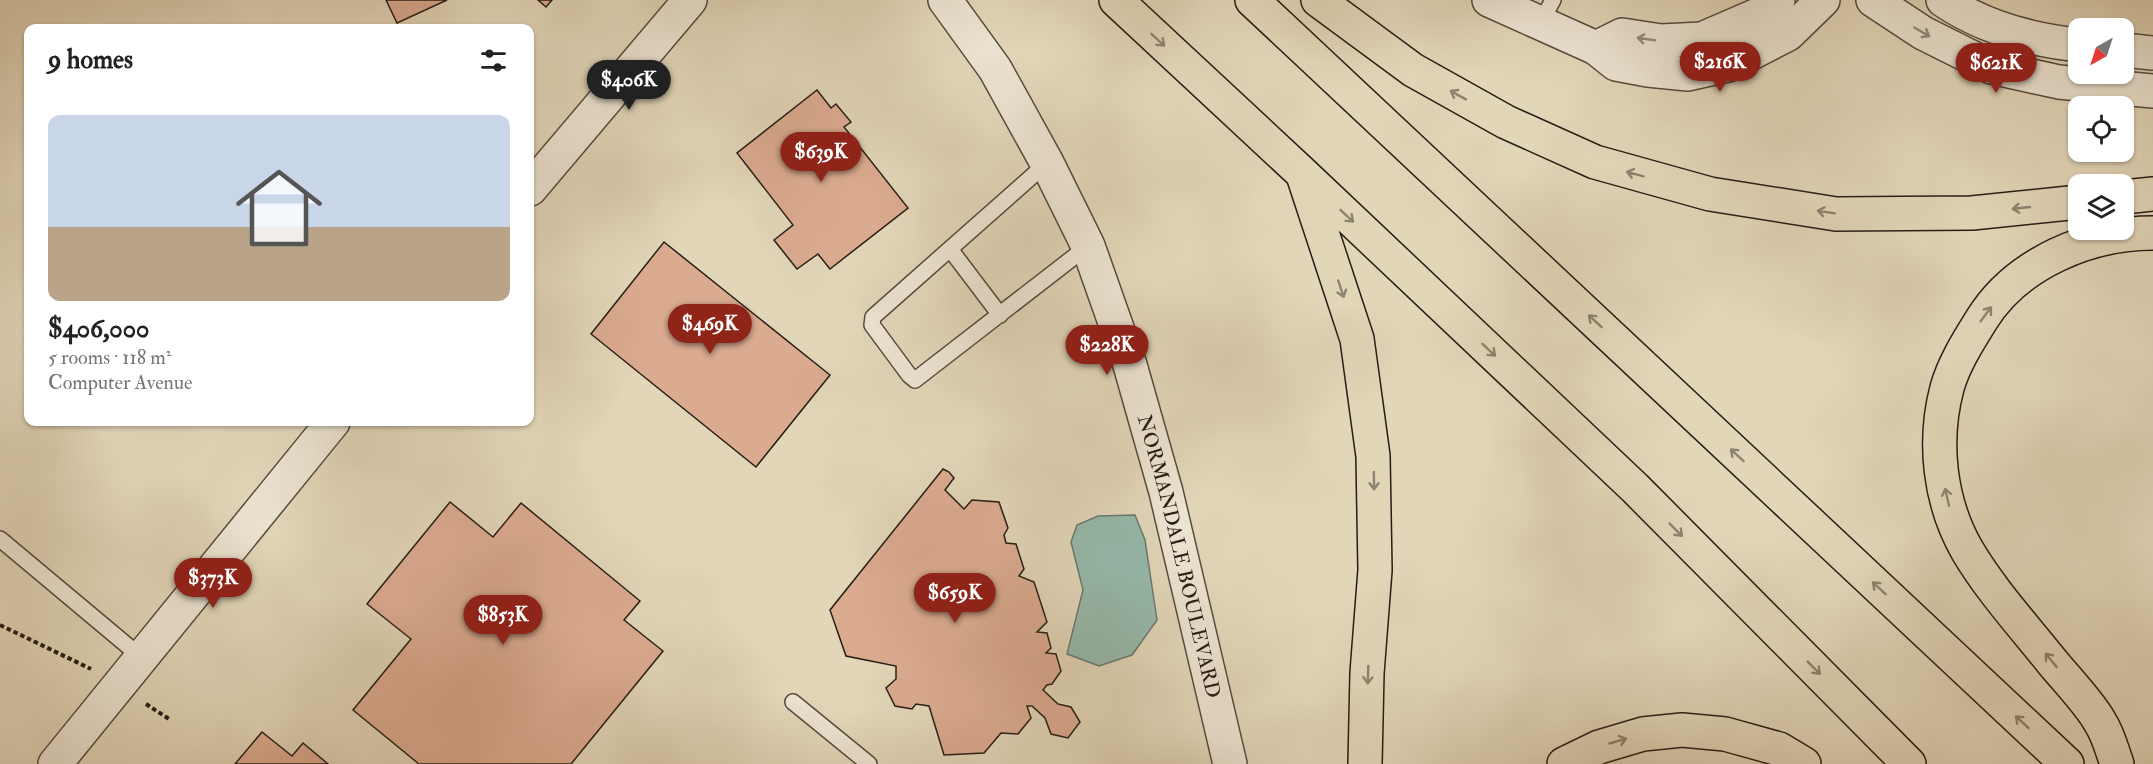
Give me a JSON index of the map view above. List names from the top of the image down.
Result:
{
  "streets": {
    "street": ["NORMANDALE BOULEVARD"]
  },
  "north": "bottom left",
  "page": {
    "heading": "9 homes",
    "price": [
      "$216K",
      "$621K",
      "$406K",
      "$639K",
      "$469K",
      "$228K",
      "$373K",
      "$659K",
      "$853K"
    ],
    "list": [
      {
        "name": "$406,000",
        "note": "5 rooms · 118 m² · Computer Avenue"
      }
    ]
  }
}
